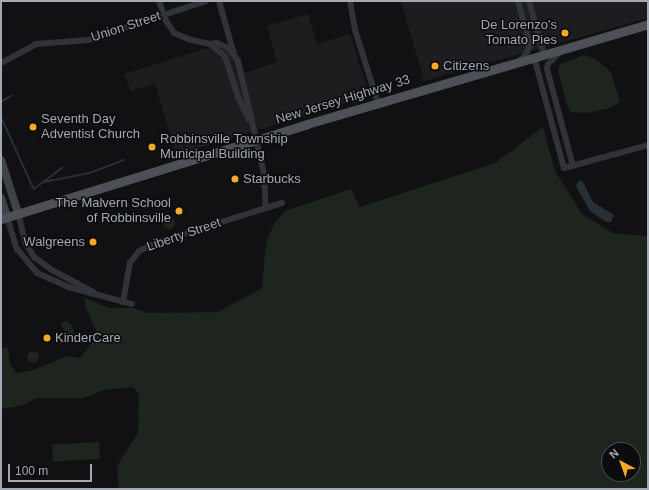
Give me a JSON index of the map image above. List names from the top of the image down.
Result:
{
  "streets": {
    "main road": ["New Jersey Highway 33"],
    "street": ["Union Street", "Liberty Street"]
  },
  "places": [
    "De Lorenzo's Tomato Pies",
    "Citizens",
    "Seventh Day Adventist Church",
    "Robbinsville Township Municipal Building",
    "Starbucks",
    "The Malvern School of Robbinsville",
    "Walgreens",
    "KinderCare"
  ],
  "scale_bar": "100 m",
  "north": "top left"
}
